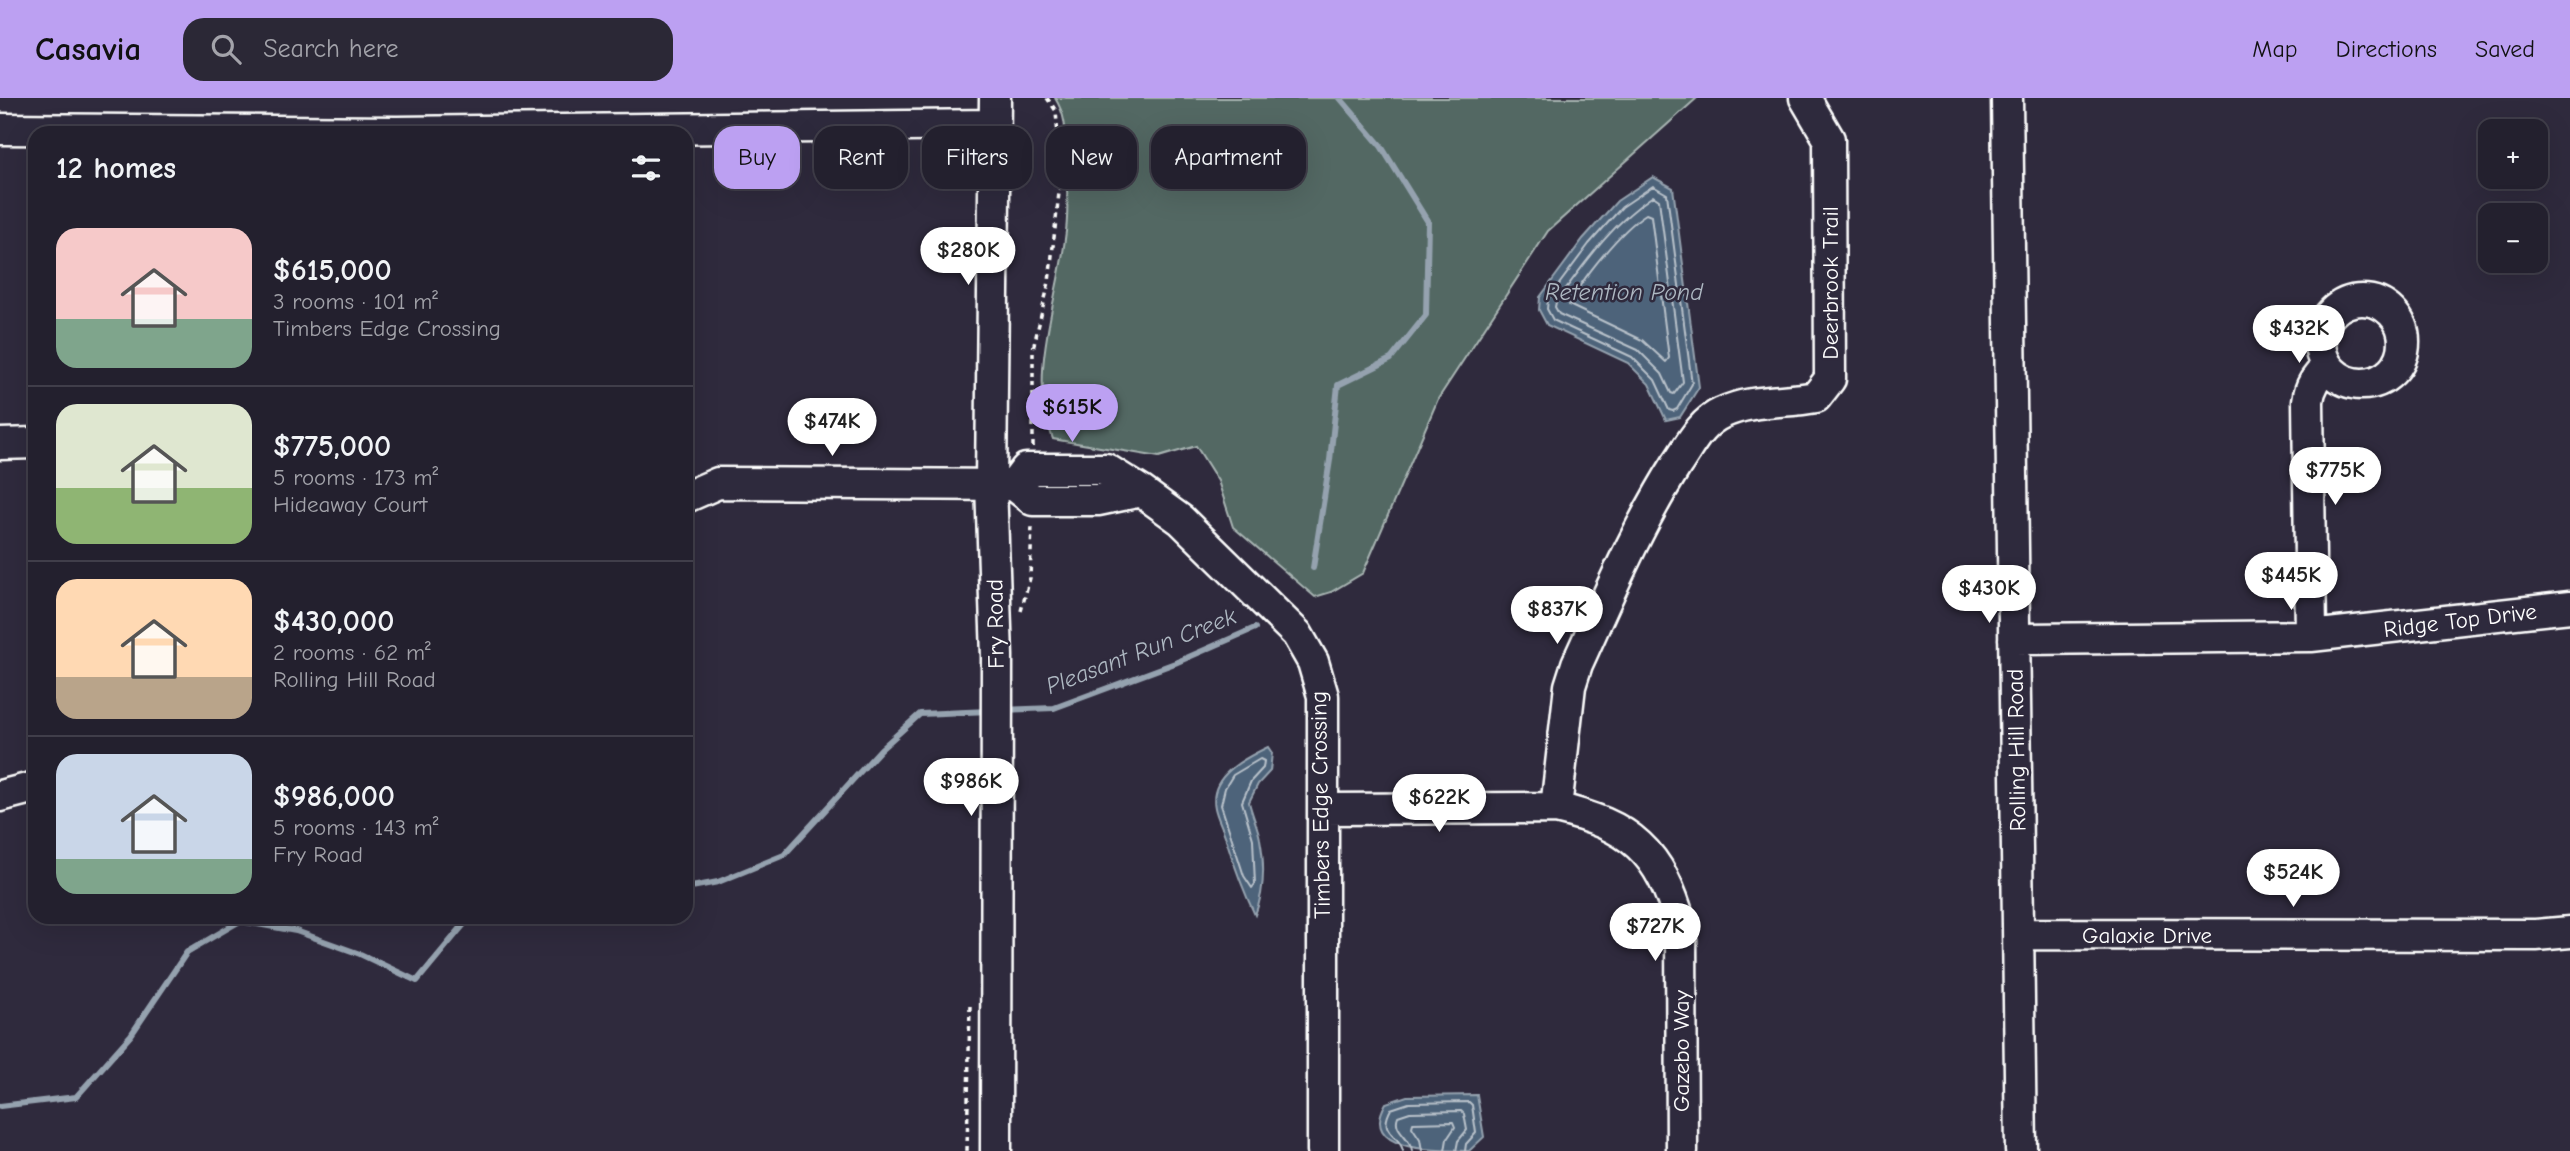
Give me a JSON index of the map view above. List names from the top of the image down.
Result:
{
  "streets": {
    "street": [
      "Deerbrook Trail",
      "Ridge Top Drive",
      "Fry Road",
      "Rolling Hill Road",
      "Timbers Edge Crossing",
      "Galaxie Drive",
      "Gazebo Way"
    ]
  },
  "crossings": [
    ["Deerbrook Trail", "Gazebo Way"],
    ["Ridge Top Drive", "Rolling Hill Road"],
    ["Fry Road", "Timbers Edge Crossing"],
    ["Rolling Hill Road", "Galaxie Drive"],
    ["Timbers Edge Crossing", "Gazebo Way"]
  ],
  "water": ["Retention Pond", "Pleasant Run Creek"],
  "page": {
    "header": "Casavia",
    "search": "Search here",
    "nav": ["Map", "Directions", "Saved"],
    "map_buttons": ["+", "−"],
    "chip": [
      "Buy",
      "Rent",
      "Filters",
      "New",
      "Apartment"
    ],
    "heading": "12 homes",
    "list": [
      {
        "name": "$615,000",
        "note": "3 rooms · 101 m² · Timbers Edge Crossing"
      },
      {
        "name": "$775,000",
        "note": "5 rooms · 173 m² · Hideaway Court"
      },
      {
        "name": "$430,000",
        "note": "2 rooms · 62 m² · Rolling Hill Road"
      },
      {
        "name": "$986,000",
        "note": "5 rooms · 143 m² · Fry Road"
      }
    ],
    "price": [
      "$280K",
      "$432K",
      "$615K",
      "$474K",
      "$775K",
      "$445K",
      "$430K",
      "$837K",
      "$986K",
      "$622K",
      "$524K",
      "$727K"
    ]
  }
}
